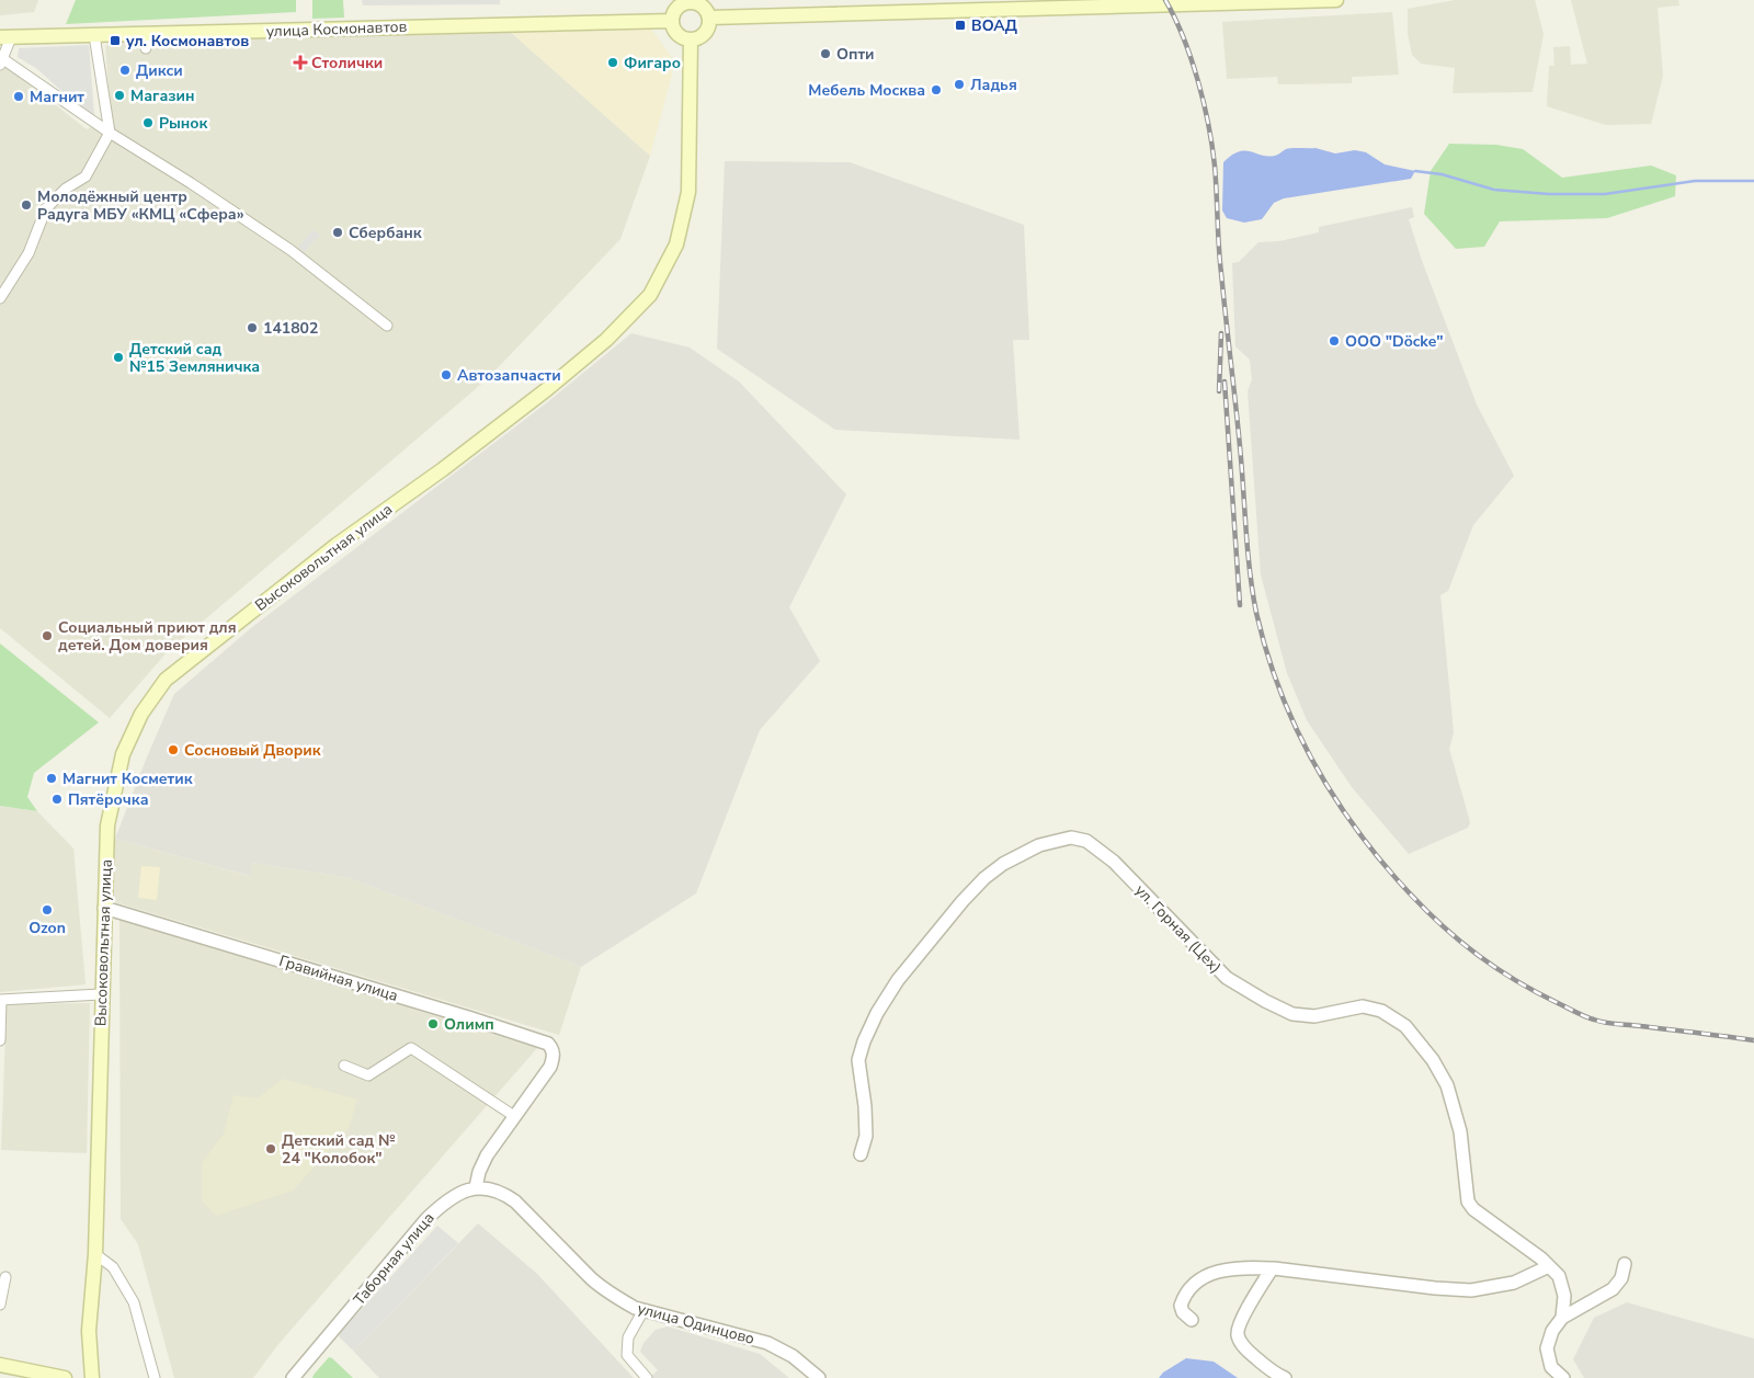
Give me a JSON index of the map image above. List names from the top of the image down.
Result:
{
  "streets": {
    "main road": ["улица Космонавтов", "Высоковольтная улица"],
    "street": [
      "ул. Горная (Цех)",
      "Гравийная улица",
      "Таборная улица",
      "улица Одинцово"
    ]
  },
  "crossings": [
    ["улица Космонавтов", "Высоковольтная улица"],
    ["Высоковольтная улица", "Гравийная улица"],
    ["Таборная улица", "улица Одинцово"]
  ],
  "places": {
    "transit": ["ВОАД", "ул. Космонавтов"],
    "other": [
      "Опти",
      "Фигаро",
      "Дикси",
      "Ладья",
      "Мебель Москва",
      "Магазин",
      "Магнит",
      "Рынок",
      "Молодёжный центр Радуга МБУ «КМЦ «Сфера»",
      "Сбербанк",
      "141802",
      "ООО \"Döcke\"",
      "Детский сад №15 Земляничка",
      "Автозапчасти",
      "Социальный приют для детей. Дом доверия",
      "Сосновый Дворик",
      "Магнит Косметик",
      "Пятёрочка",
      "Ozon",
      "Олимп",
      "Детский сад № 24 \"Колобок\""
    ],
    "health": ["Столички"]
  }
}
